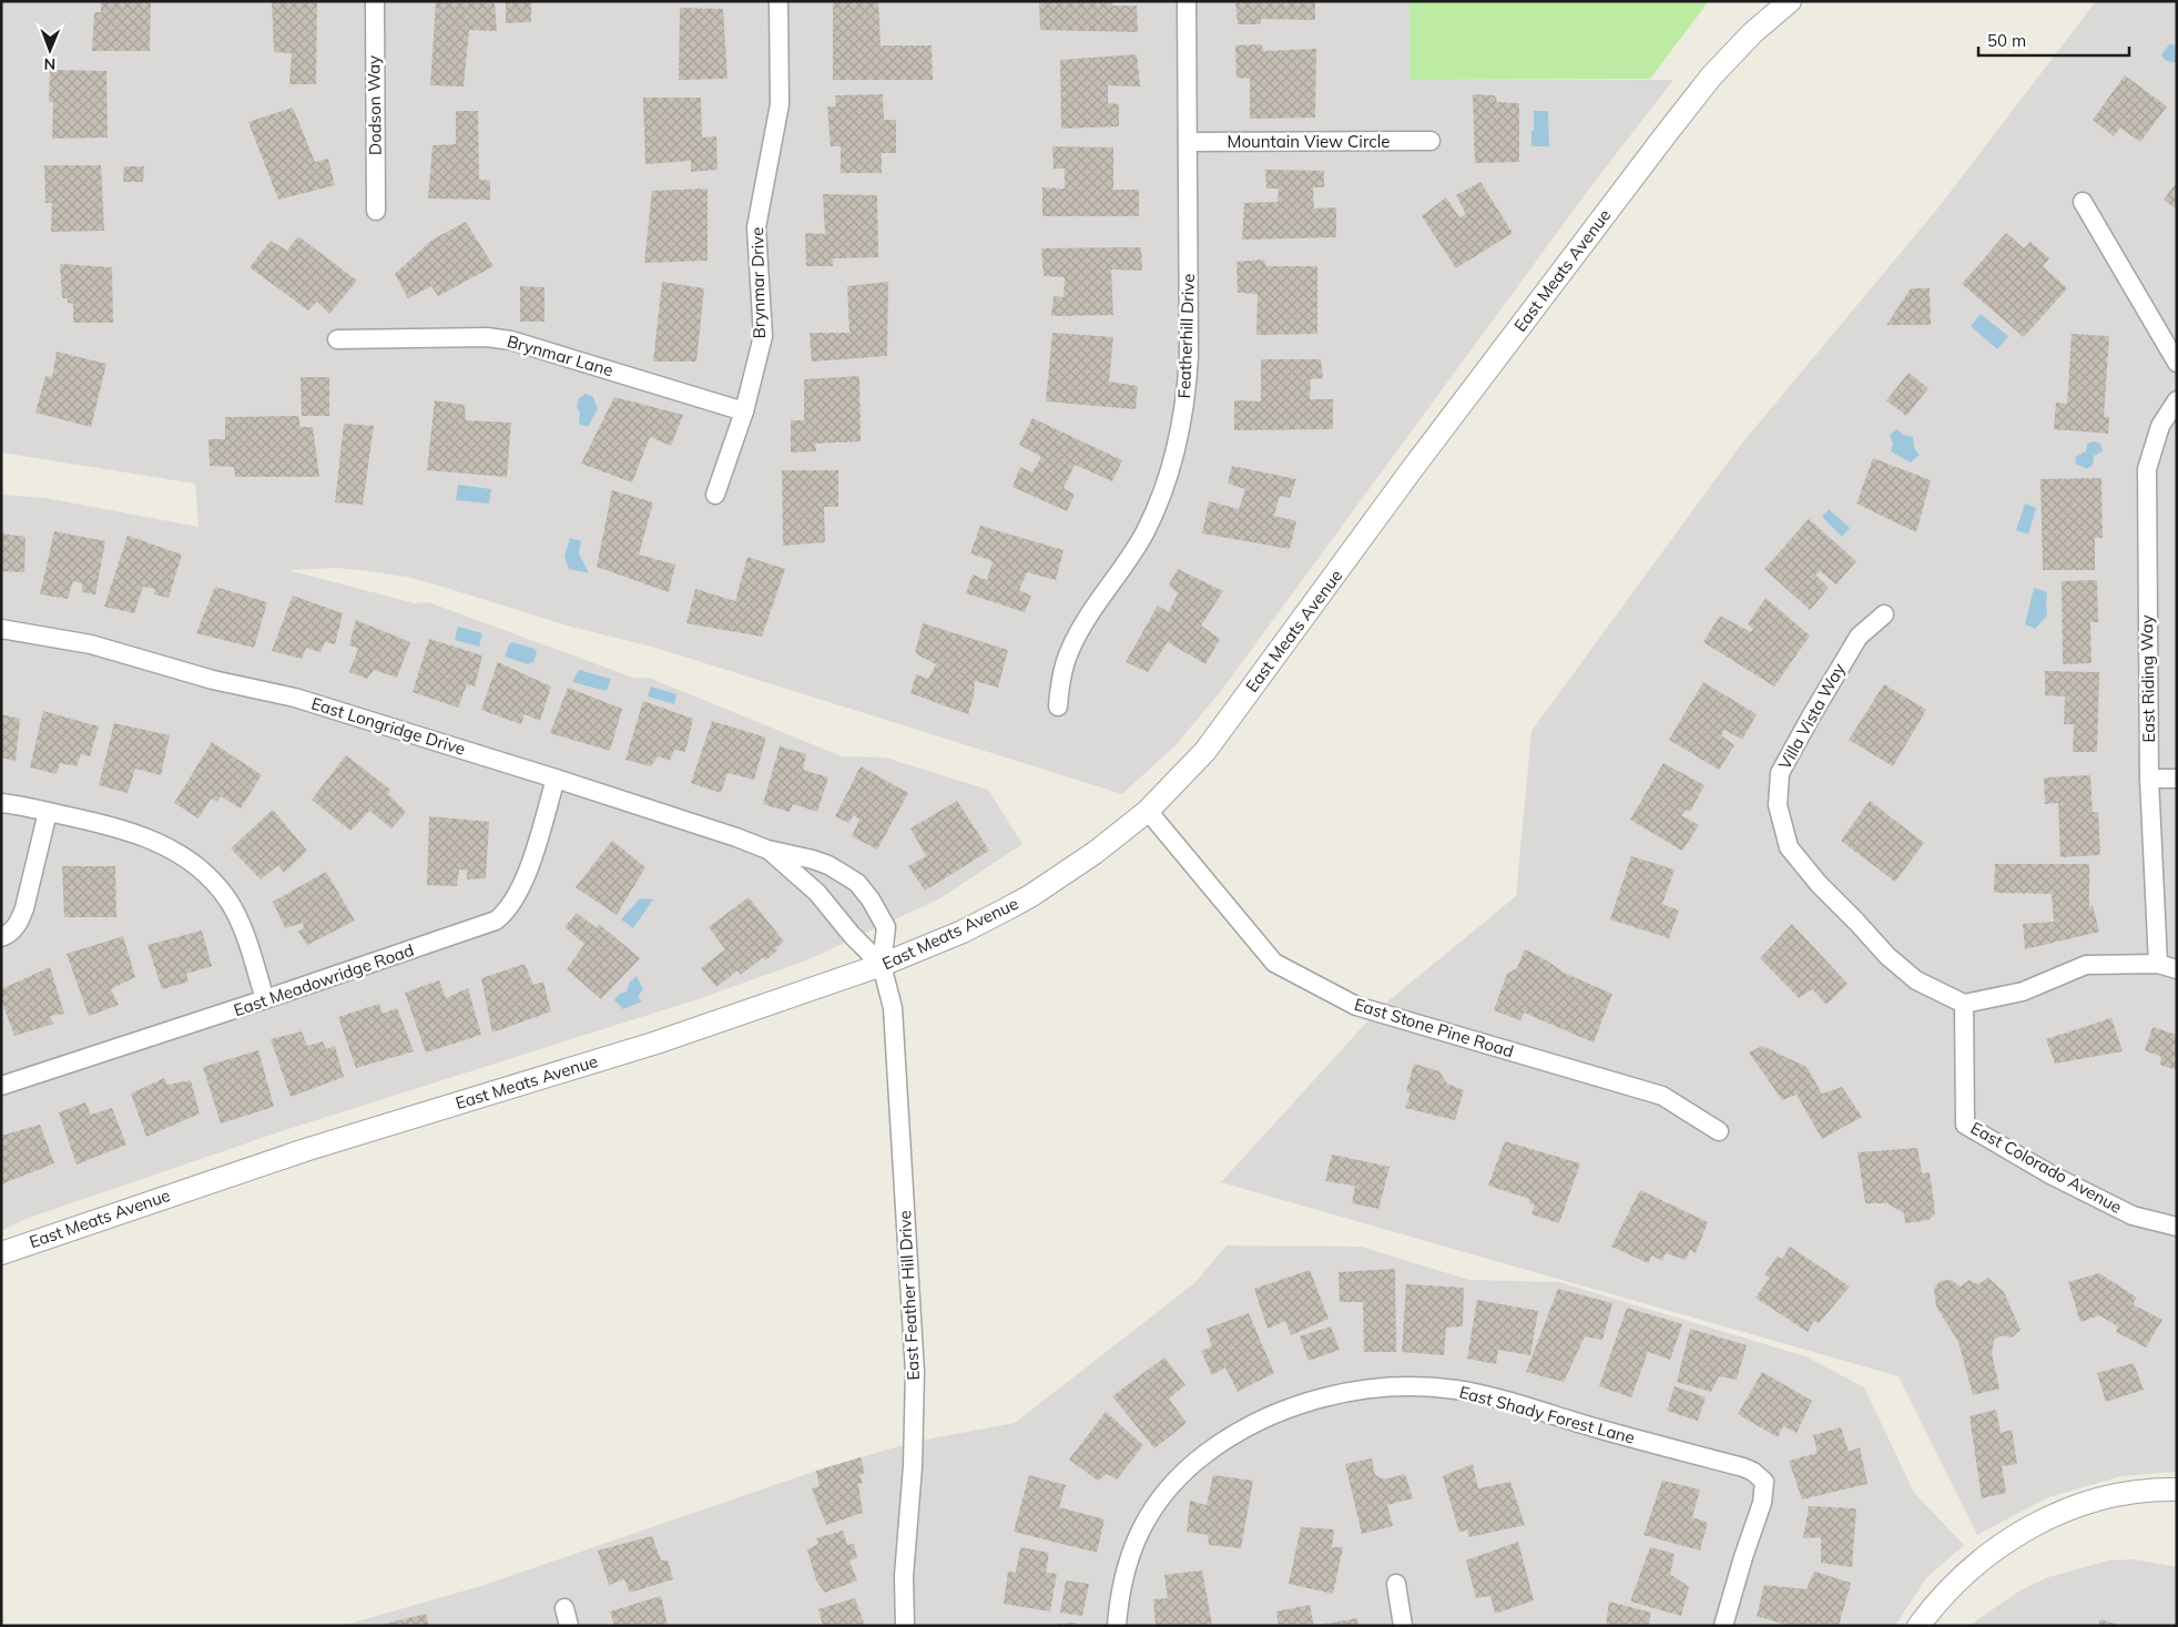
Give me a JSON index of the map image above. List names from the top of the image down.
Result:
{
  "streets": {
    "street": [
      "Dodson Way",
      "Mountain View Circle",
      "East Meats Avenue",
      "Brynmar Drive",
      "Featherhill Drive",
      "Brynmar Lane",
      "East Riding Way",
      "Villa Vista Way",
      "East Longridge Drive",
      "East Meadowridge Road",
      "East Stone Pine Road",
      "East Colorado Avenue",
      "East Feather Hill Drive",
      "East Shady Forest Lane"
    ]
  },
  "crossings": [
    ["Mountain View Circle", "Featherhill Drive"],
    ["East Meats Avenue", "East Longridge Drive"],
    ["East Meats Avenue", "East Stone Pine Road"],
    ["East Meats Avenue", "East Feather Hill Drive"],
    ["Brynmar Drive", "Brynmar Lane"],
    ["Villa Vista Way", "East Colorado Avenue"],
    ["East Longridge Drive", "East Meadowridge Road"],
    ["East Longridge Drive", "East Feather Hill Drive"]
  ],
  "scale_bar": "50 m",
  "north": "bottom"
}
